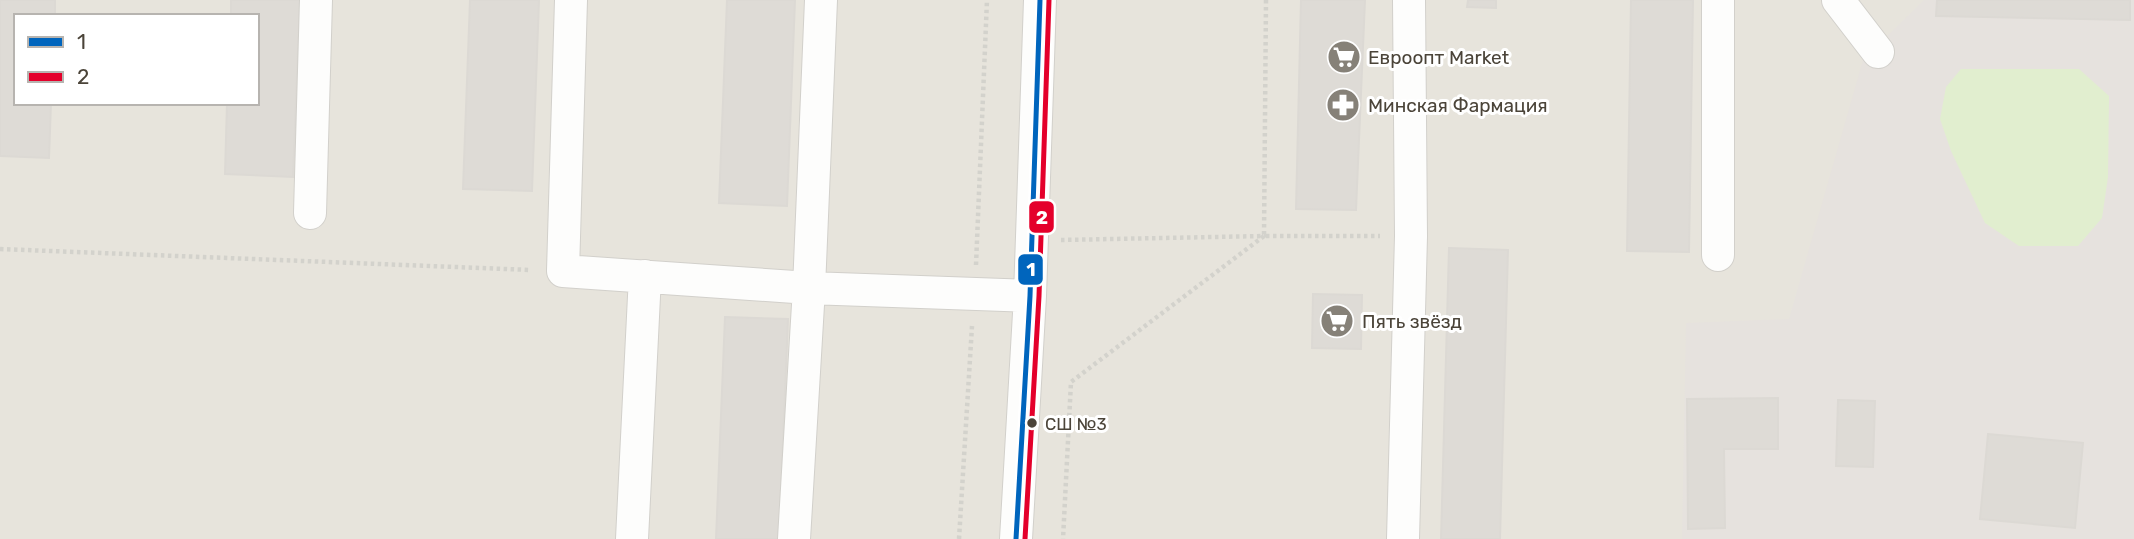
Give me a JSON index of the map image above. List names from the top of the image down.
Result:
{
  "places": {
    "supermarket": ["Евроопт Market", "Пять звёзд"],
    "pharmacy": ["Минская Фармация"],
    "other": ["СШ №3"]
  },
  "lines": ["transit line 1", "transit line 2"],
  "legend": ["1", "2"]
}
